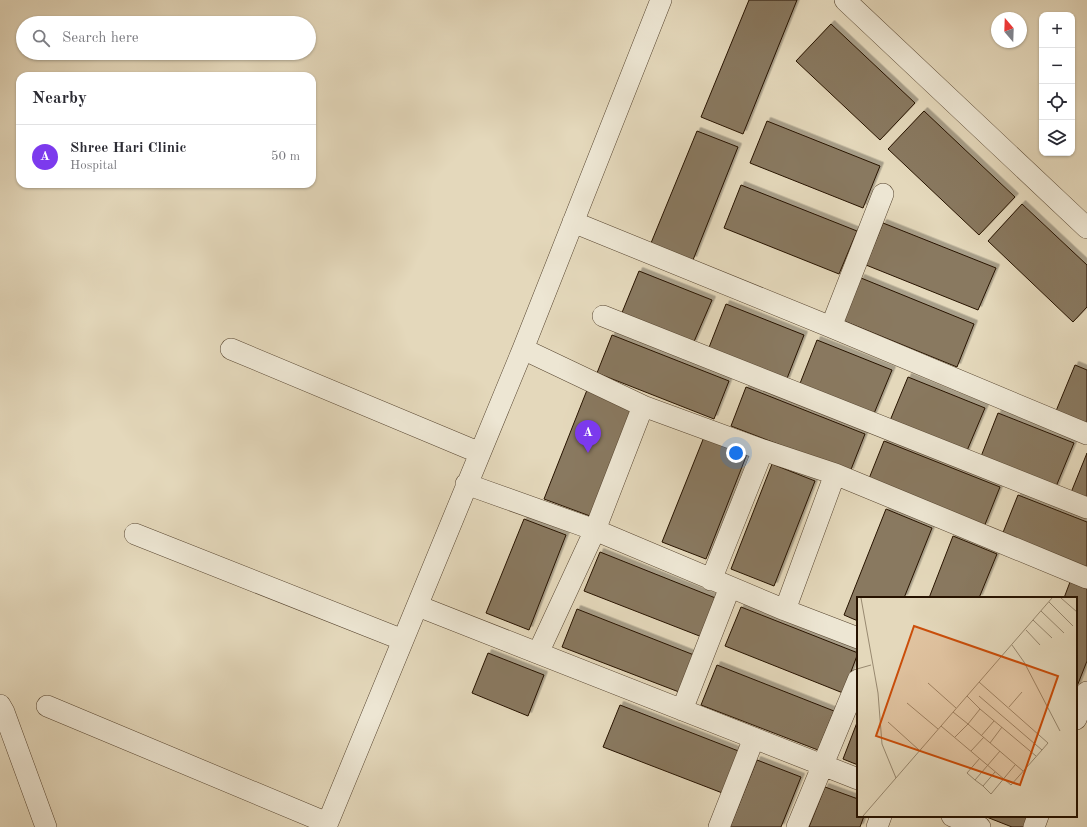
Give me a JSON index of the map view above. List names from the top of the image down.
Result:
{
  "north": "top",
  "page": {
    "map_buttons": ["+", "−"],
    "search": "Search here",
    "heading": "Nearby",
    "list": [
      {
        "mark": "A",
        "name": "Shree Hari Clinic",
        "note": "Hospital",
        "value": "50 m"
      }
    ],
    "pins": "A"
  }
}
